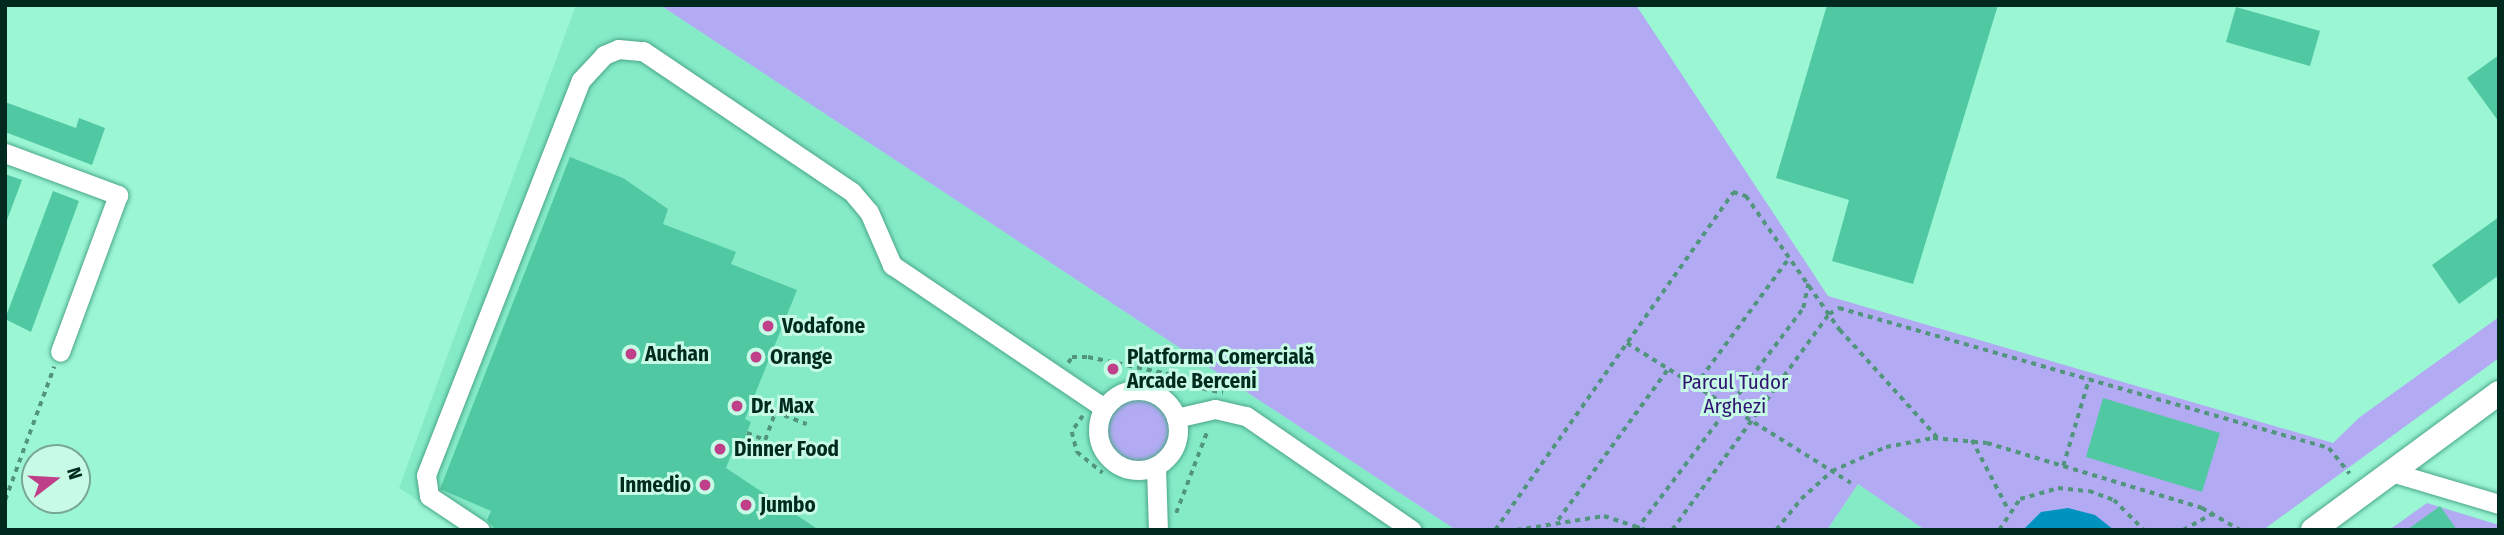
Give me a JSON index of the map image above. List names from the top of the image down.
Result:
{
  "parks": ["Parcul Tudor Arghezi"],
  "places": [
    "Vodafone",
    "Auchan",
    "Orange",
    "Platforma Comercială Arcade Berceni",
    "Dr. Max",
    "Dinner Food",
    "Inmedio",
    "Jumbo"
  ],
  "north": "right"
}
